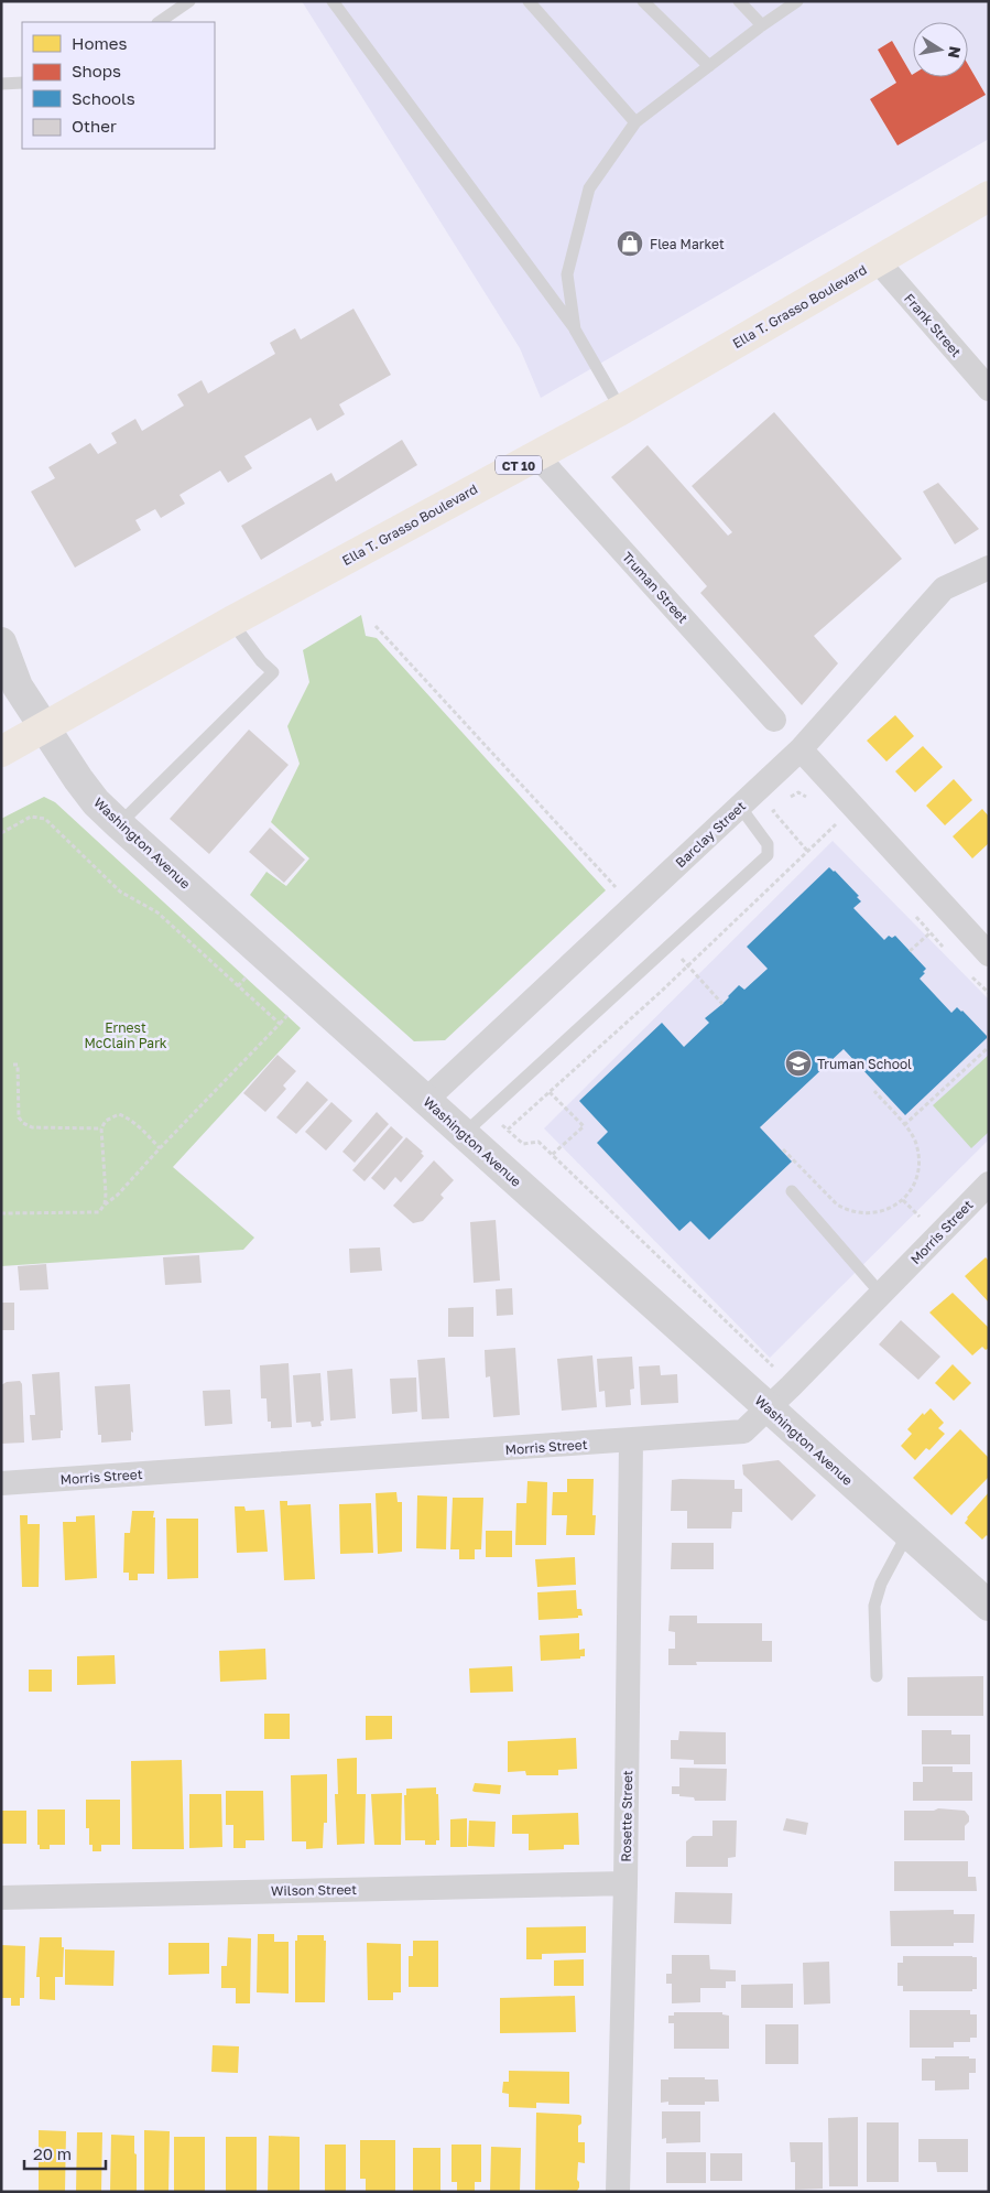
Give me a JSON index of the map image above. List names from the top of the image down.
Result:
{
  "streets": {
    "main road": ["Ella T. Grasso Boulevard", "CT 10", "Washington Avenue"],
    "street": [
      "Frank Street",
      "Truman Street",
      "Barclay Street",
      "Morris Street",
      "Rosette Street",
      "Wilson Street"
    ]
  },
  "crossings": [
    ["Ella T. Grasso Boulevard", "Frank Street"],
    ["Ella T. Grasso Boulevard", "Truman Street"],
    ["Ella T. Grasso Boulevard", "Washington Avenue"],
    ["Barclay Street", "Washington Avenue"],
    ["Washington Avenue", "Morris Street"],
    ["Morris Street", "Rosette Street"],
    ["Rosette Street", "Wilson Street"]
  ],
  "parks": ["Ernest McClain Park"],
  "places": {
    "shop": ["Flea Market"],
    "school or university": ["Truman School"]
  },
  "legend": [
    "Homes",
    "Shops",
    "Schools",
    "Other"
  ],
  "scale_bar": "20 m",
  "north": "right"
}
